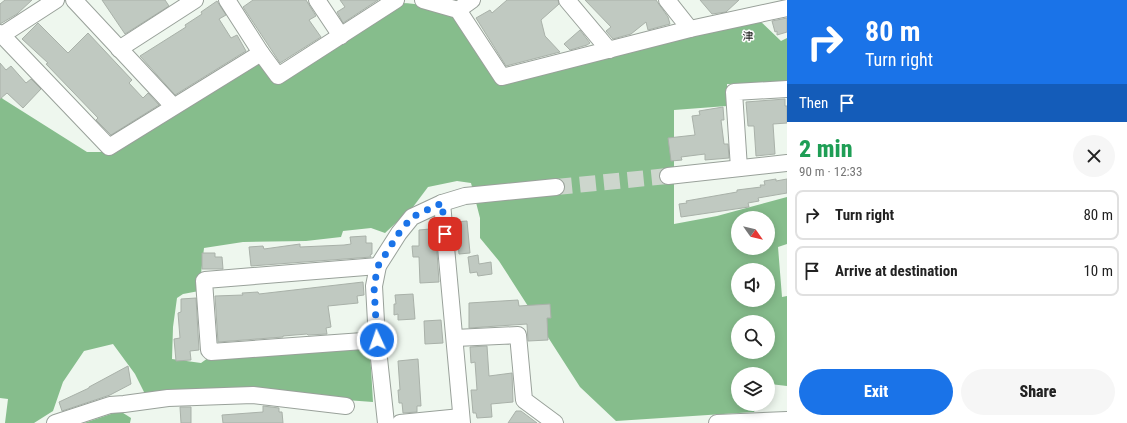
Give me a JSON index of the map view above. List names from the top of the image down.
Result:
{
  "districts": ["津"],
  "north": "bottom right",
  "page": {
    "turn": ["80 m", "Turn right"],
    "then": "Then",
    "heading": ["2 min", "90 m · 12:33"],
    "list": [
      {
        "name": "Turn right",
        "value": "80 m"
      },
      {
        "name": "Arrive at destination",
        "value": "10 m"
      }
    ],
    "buttons": ["Exit", "Share"]
  }
}
